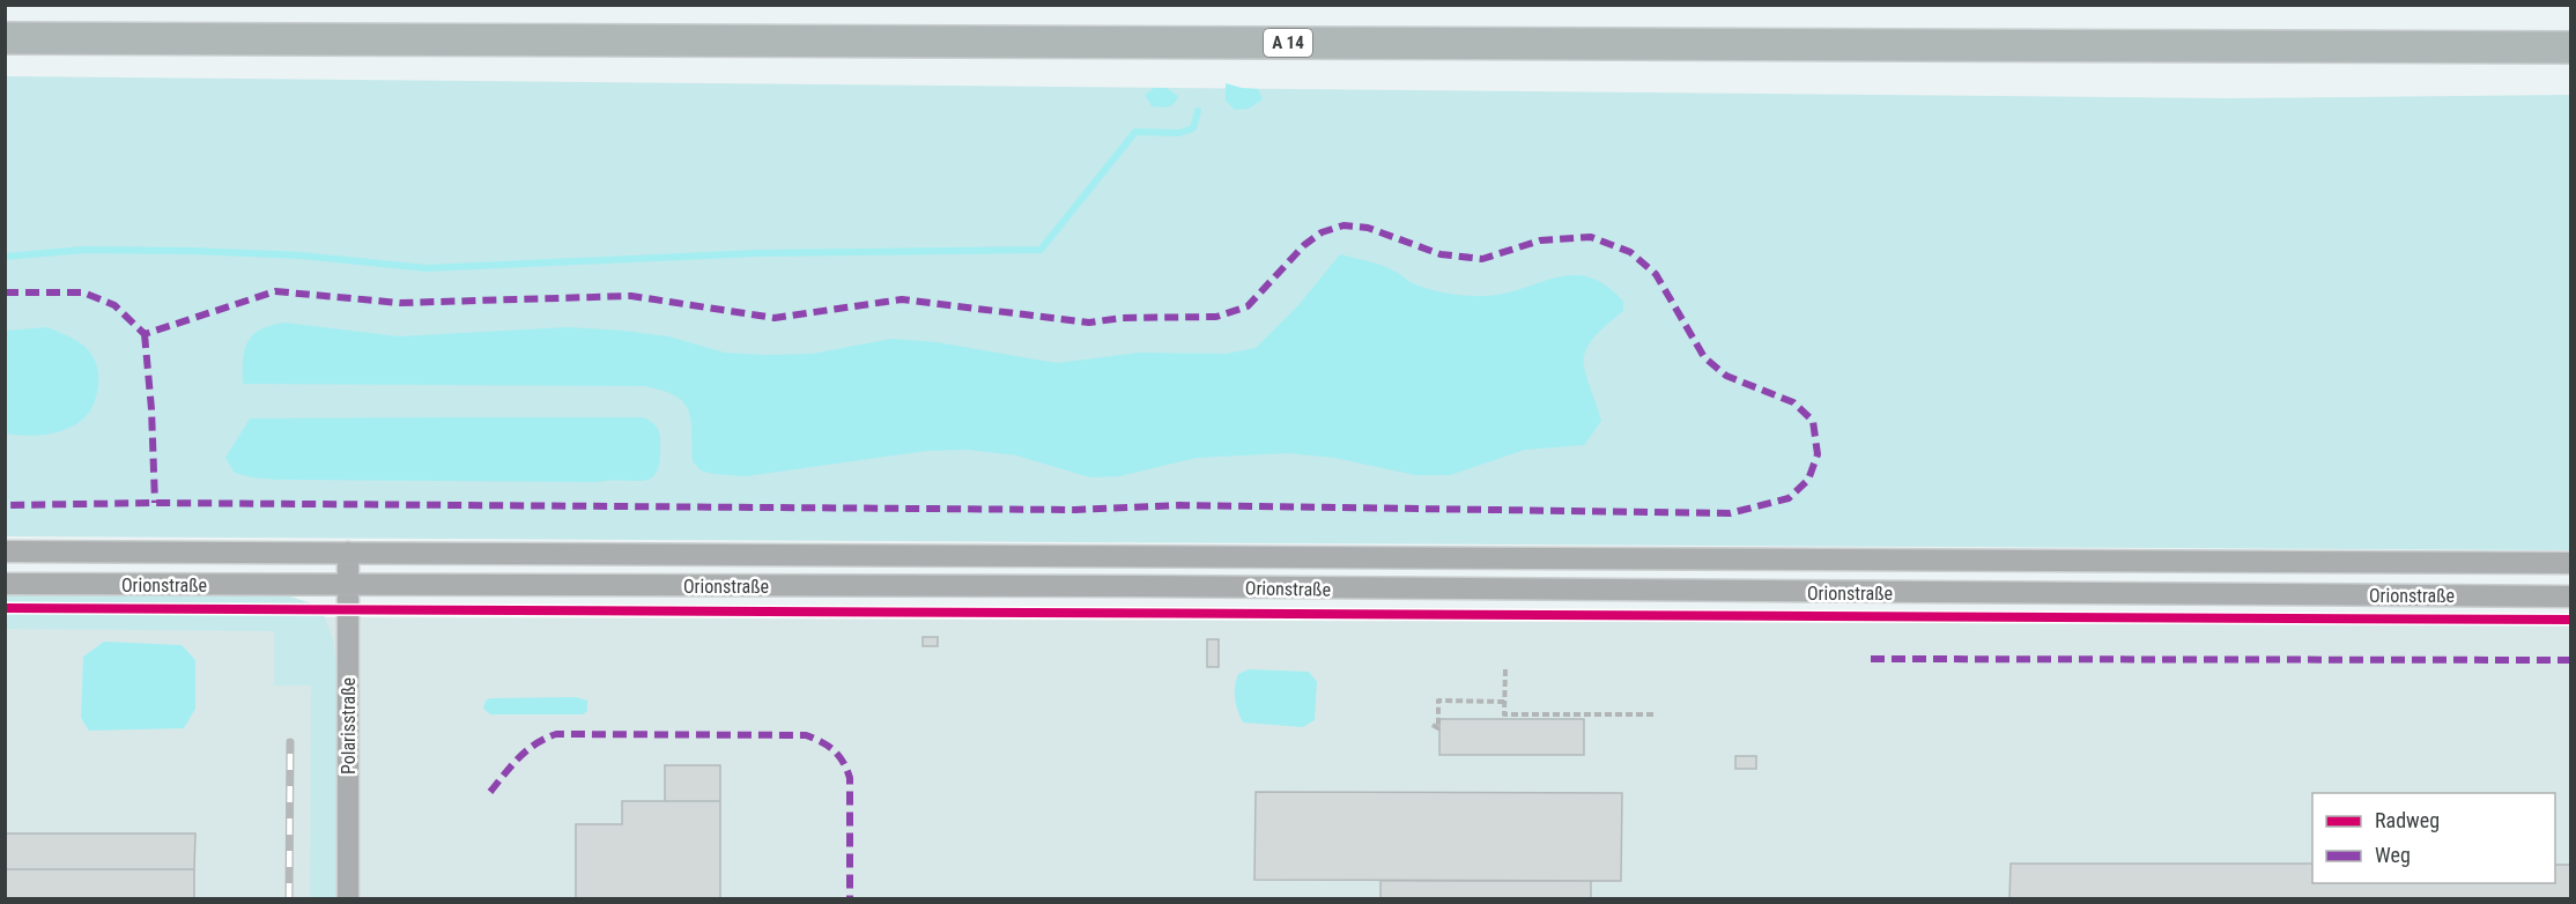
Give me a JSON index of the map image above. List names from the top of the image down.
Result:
{
  "streets": {
    "highway": ["A 14"],
    "street": ["Orionstraße", "Polarisstraße"]
  },
  "crossings": [
    ["Orionstraße", "Polarisstraße"]
  ],
  "legend": ["Radweg", "Weg"]
}
